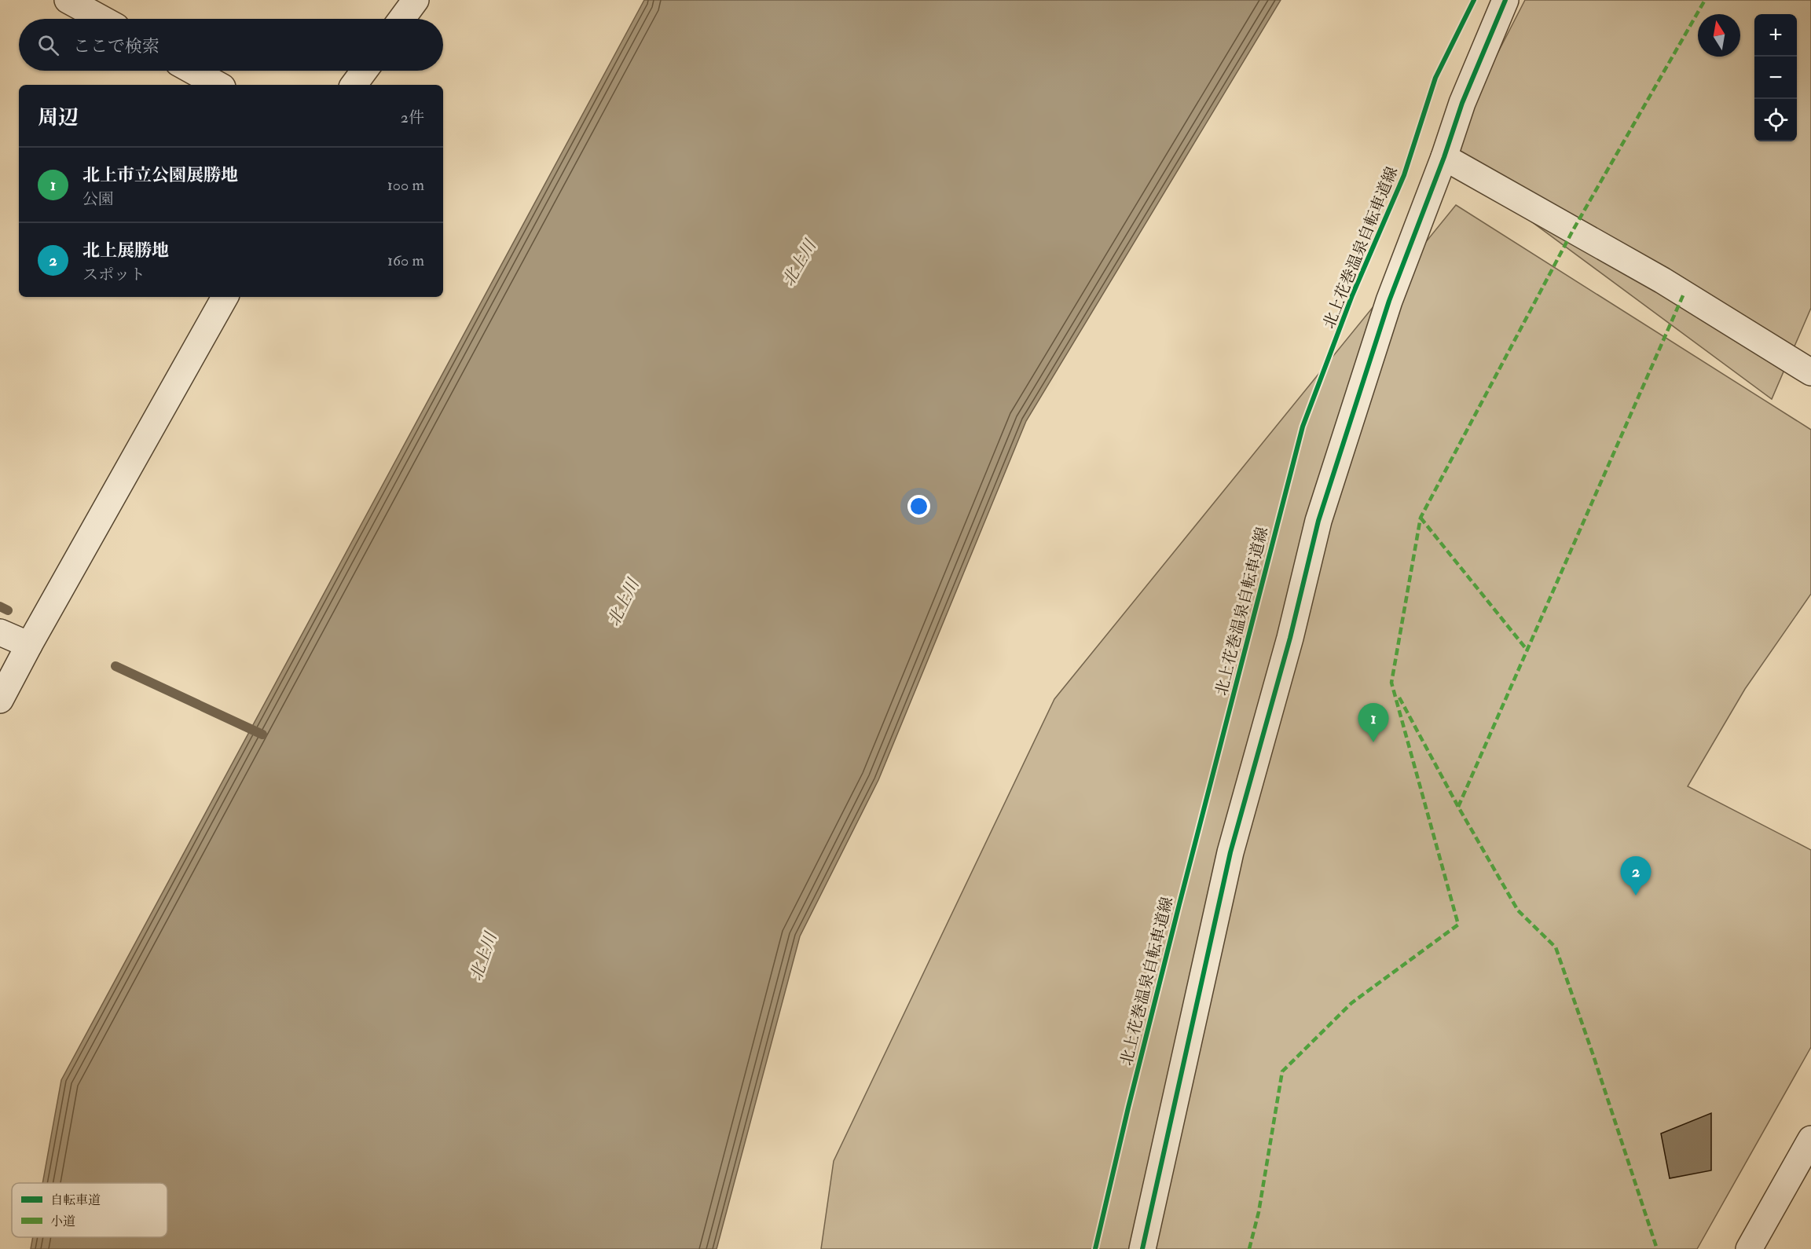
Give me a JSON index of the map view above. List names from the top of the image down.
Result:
{
  "streets": {
    "cycle path": ["北上花巻温泉自転車道線"]
  },
  "water": ["北上川"],
  "legend": ["自転車道", "小道"],
  "north": "top",
  "page": {
    "map_buttons": ["+", "−"],
    "search": "ここで検索",
    "heading": ["周辺", "2件"],
    "list": [
      {
        "mark": "1",
        "name": "北上市立公園展勝地",
        "note": "公園",
        "value": "100 m"
      },
      {
        "mark": "2",
        "name": "北上展勝地",
        "note": "スポット",
        "value": "160 m"
      }
    ],
    "pins": ["1", "2"]
  }
}
